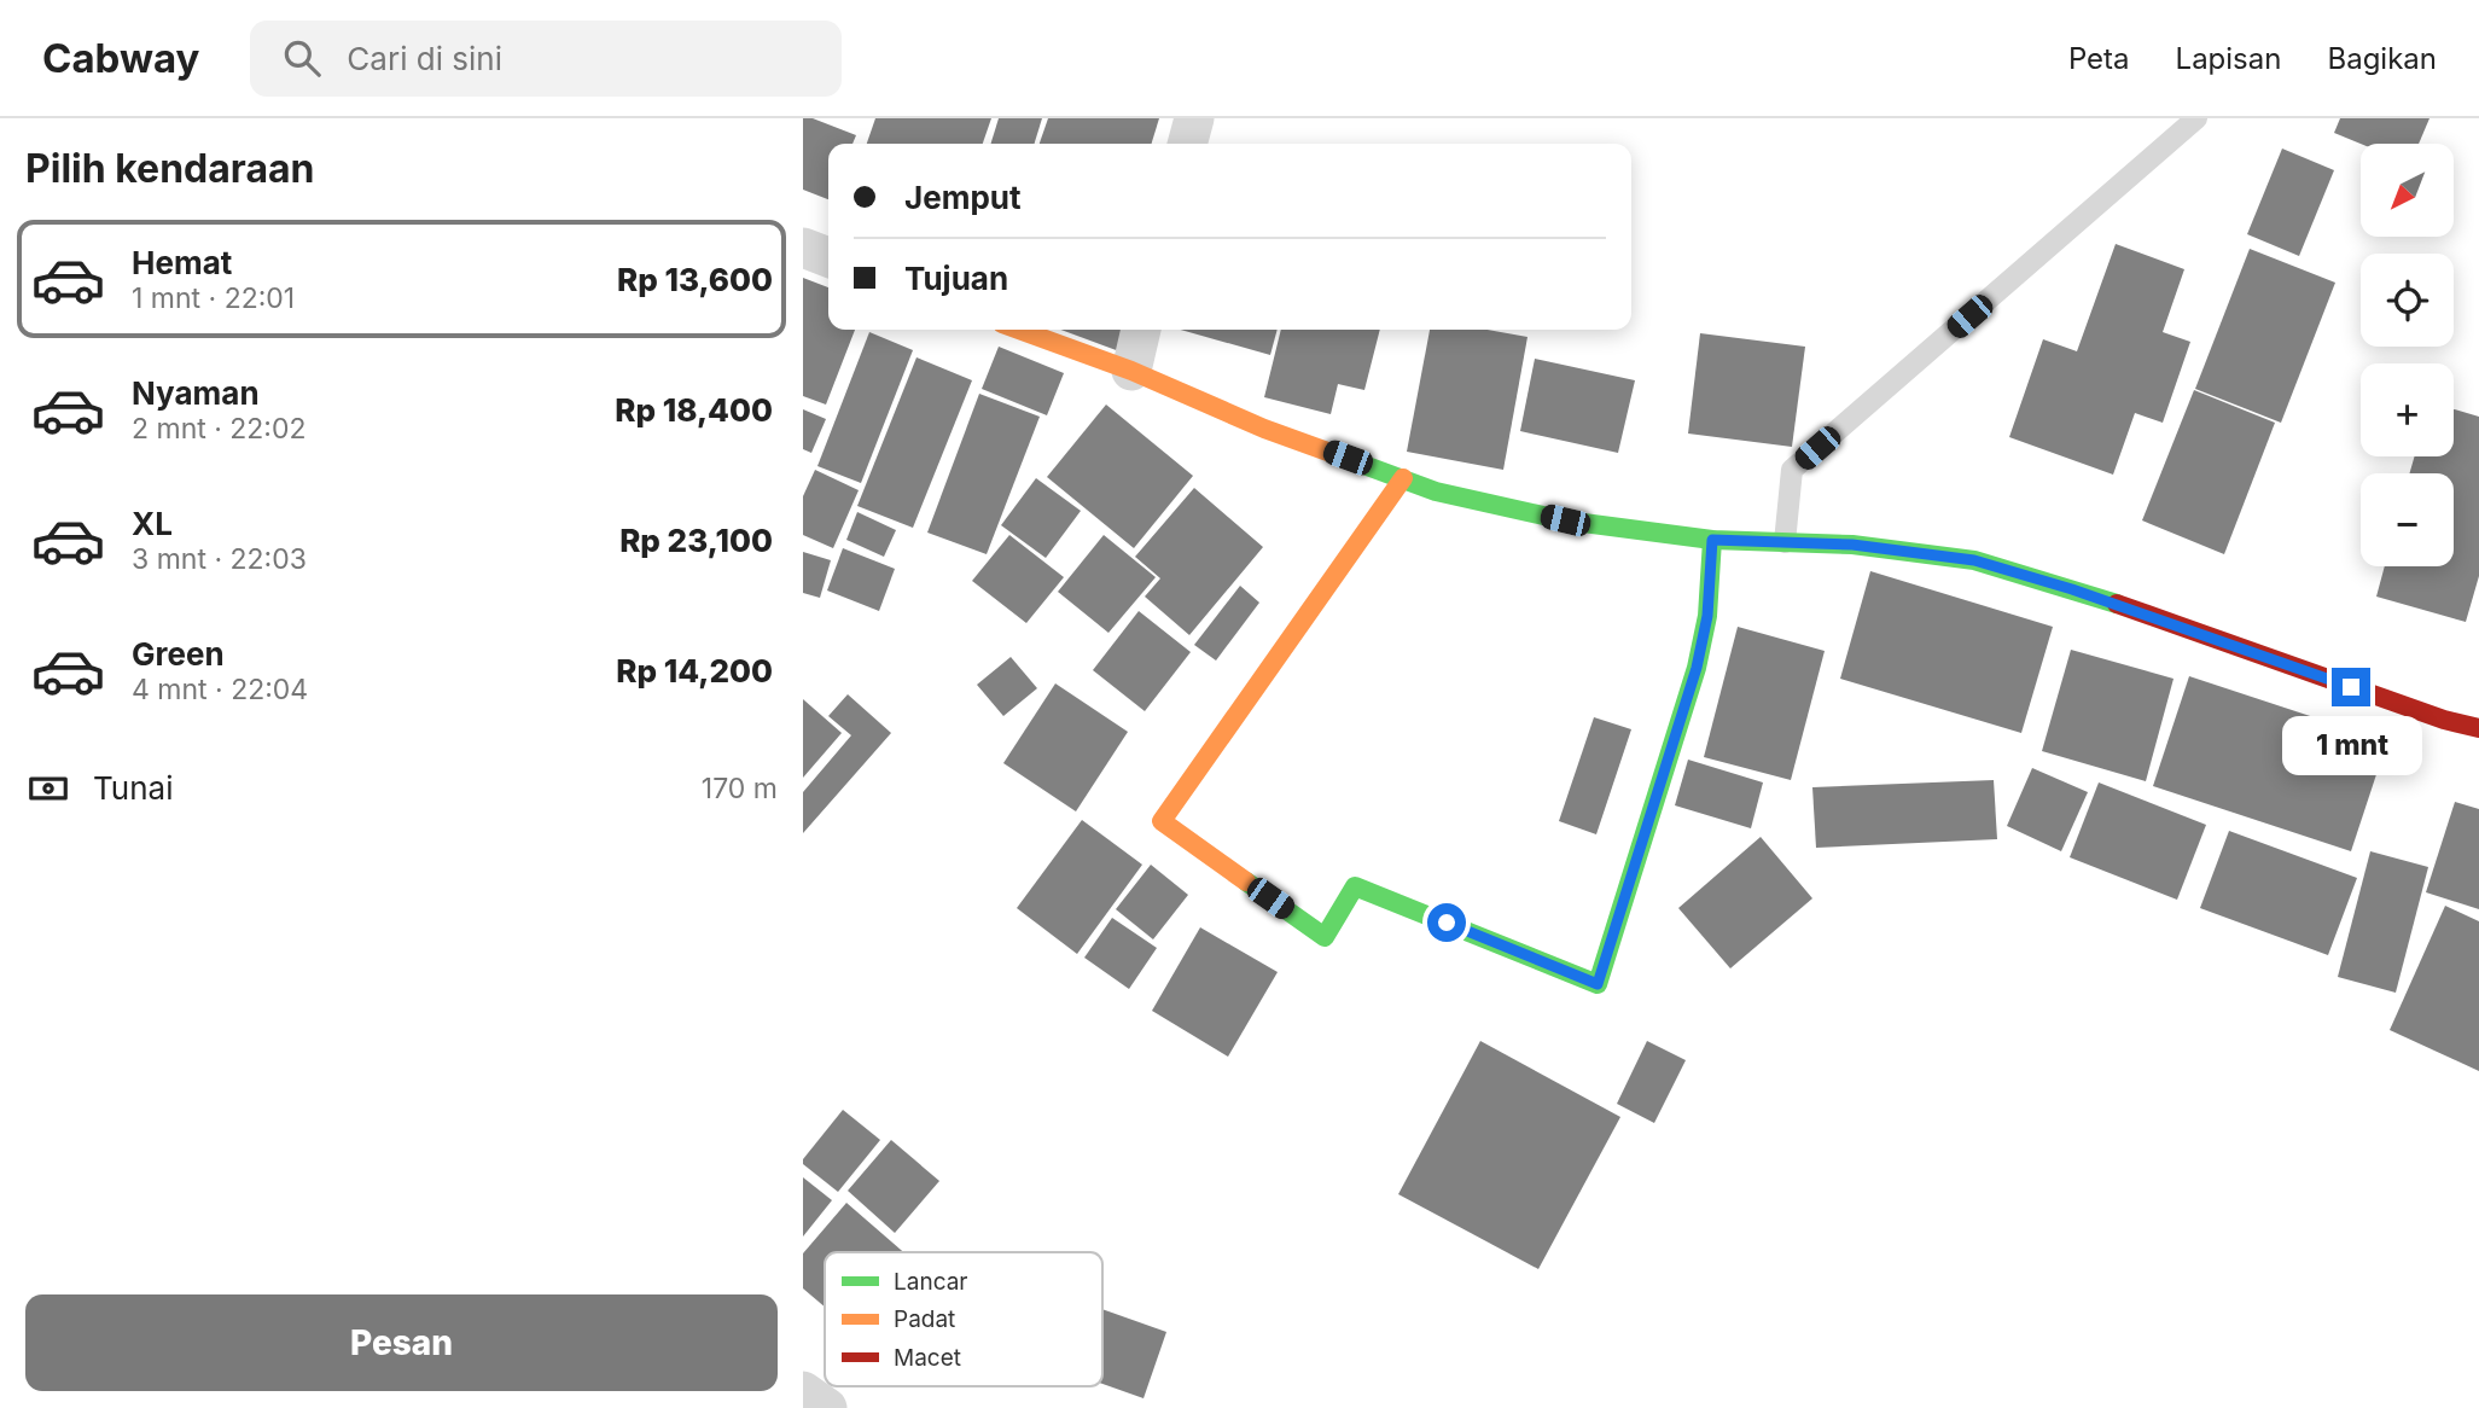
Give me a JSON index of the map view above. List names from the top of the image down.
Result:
{
  "legend": ["Lancar", "Padat", "Macet"],
  "north": "bottom left",
  "page": {
    "header": "Cabway",
    "search": "Cari di sini",
    "nav": ["Peta", "Lapisan", "Bagikan"],
    "heading": "Pilih kendaraan",
    "map_buttons": ["+", "−"],
    "banner": ["Jemput", "Tujuan"],
    "list": [
      {
        "name": "Hemat",
        "note": "1 mnt · 22:01",
        "value": "Rp 13,600"
      },
      {
        "name": "Nyaman",
        "note": "2 mnt · 22:02",
        "value": "Rp 18,400"
      },
      {
        "name": "XL",
        "note": "3 mnt · 22:03",
        "value": "Rp 23,100"
      },
      {
        "name": "Green",
        "note": "4 mnt · 22:04",
        "value": "Rp 14,200"
      }
    ],
    "bubble": "1 mnt",
    "pay": ["Tunai", "170 m"],
    "buttons": "Pesan"
  }
}
